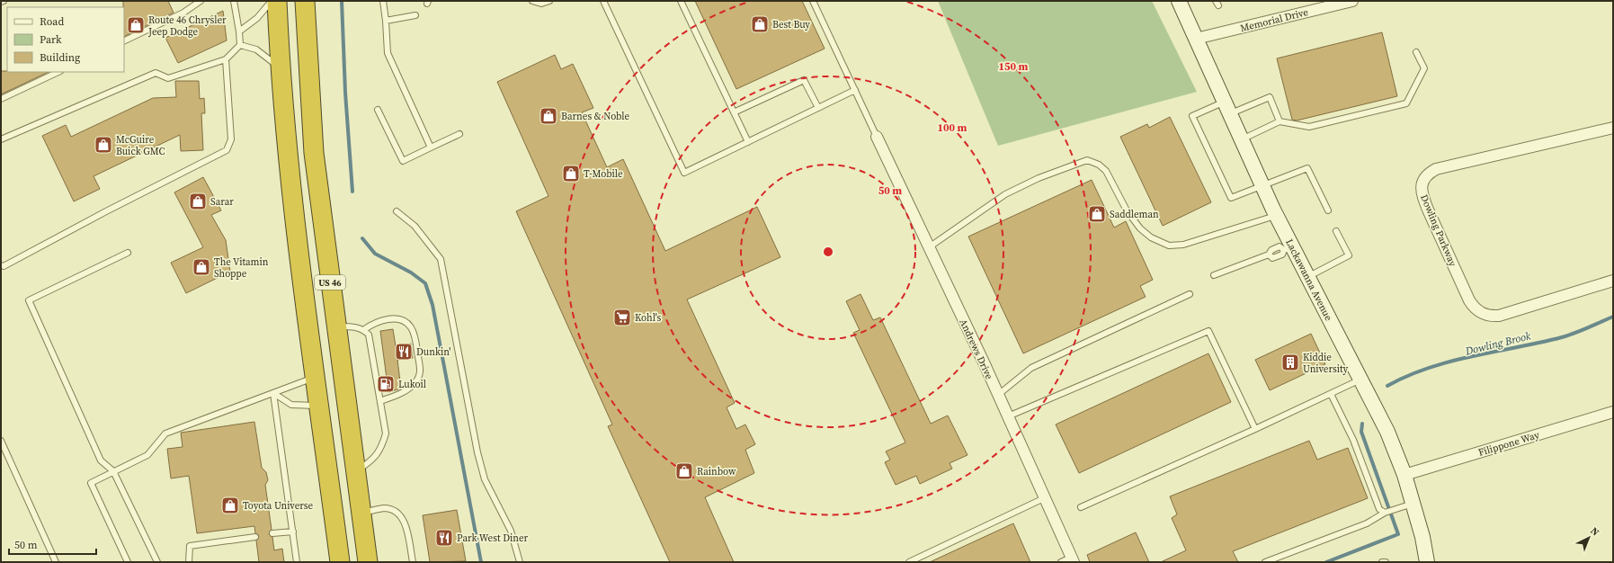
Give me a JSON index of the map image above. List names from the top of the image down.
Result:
{
  "streets": {
    "highway": ["US 46"],
    "street": [
      "Memorial Drive",
      "Dowling Parkway",
      "Lackawanna Avenue",
      "Andrews Drive",
      "Filippone Way"
    ]
  },
  "crossings": [
    ["Memorial Drive", "Lackawanna Avenue"],
    ["Lackawanna Avenue", "Filippone Way"]
  ],
  "water": ["Dowling Brook"],
  "places": {
    "shop": [
      "Best Buy",
      "Route 46 Chrysler Jeep Dodge",
      "Barnes & Noble",
      "McGuire Buick GMC",
      "T-Mobile",
      "Sarar",
      "Saddleman",
      "The Vitamin Shoppe",
      "Rainbow",
      "Toyota Universe"
    ],
    "supermarket": ["Kohl's"],
    "restaurant": ["Dunkin'", "Park West Diner"],
    "building": ["Kiddie University"],
    "fuel station": ["Lukoil"]
  },
  "legend": ["Road", "Park", "Building"],
  "scale_bar": "50 m",
  "north": "top right",
  "rings": ["150 m", "100 m", "50 m"]
}
